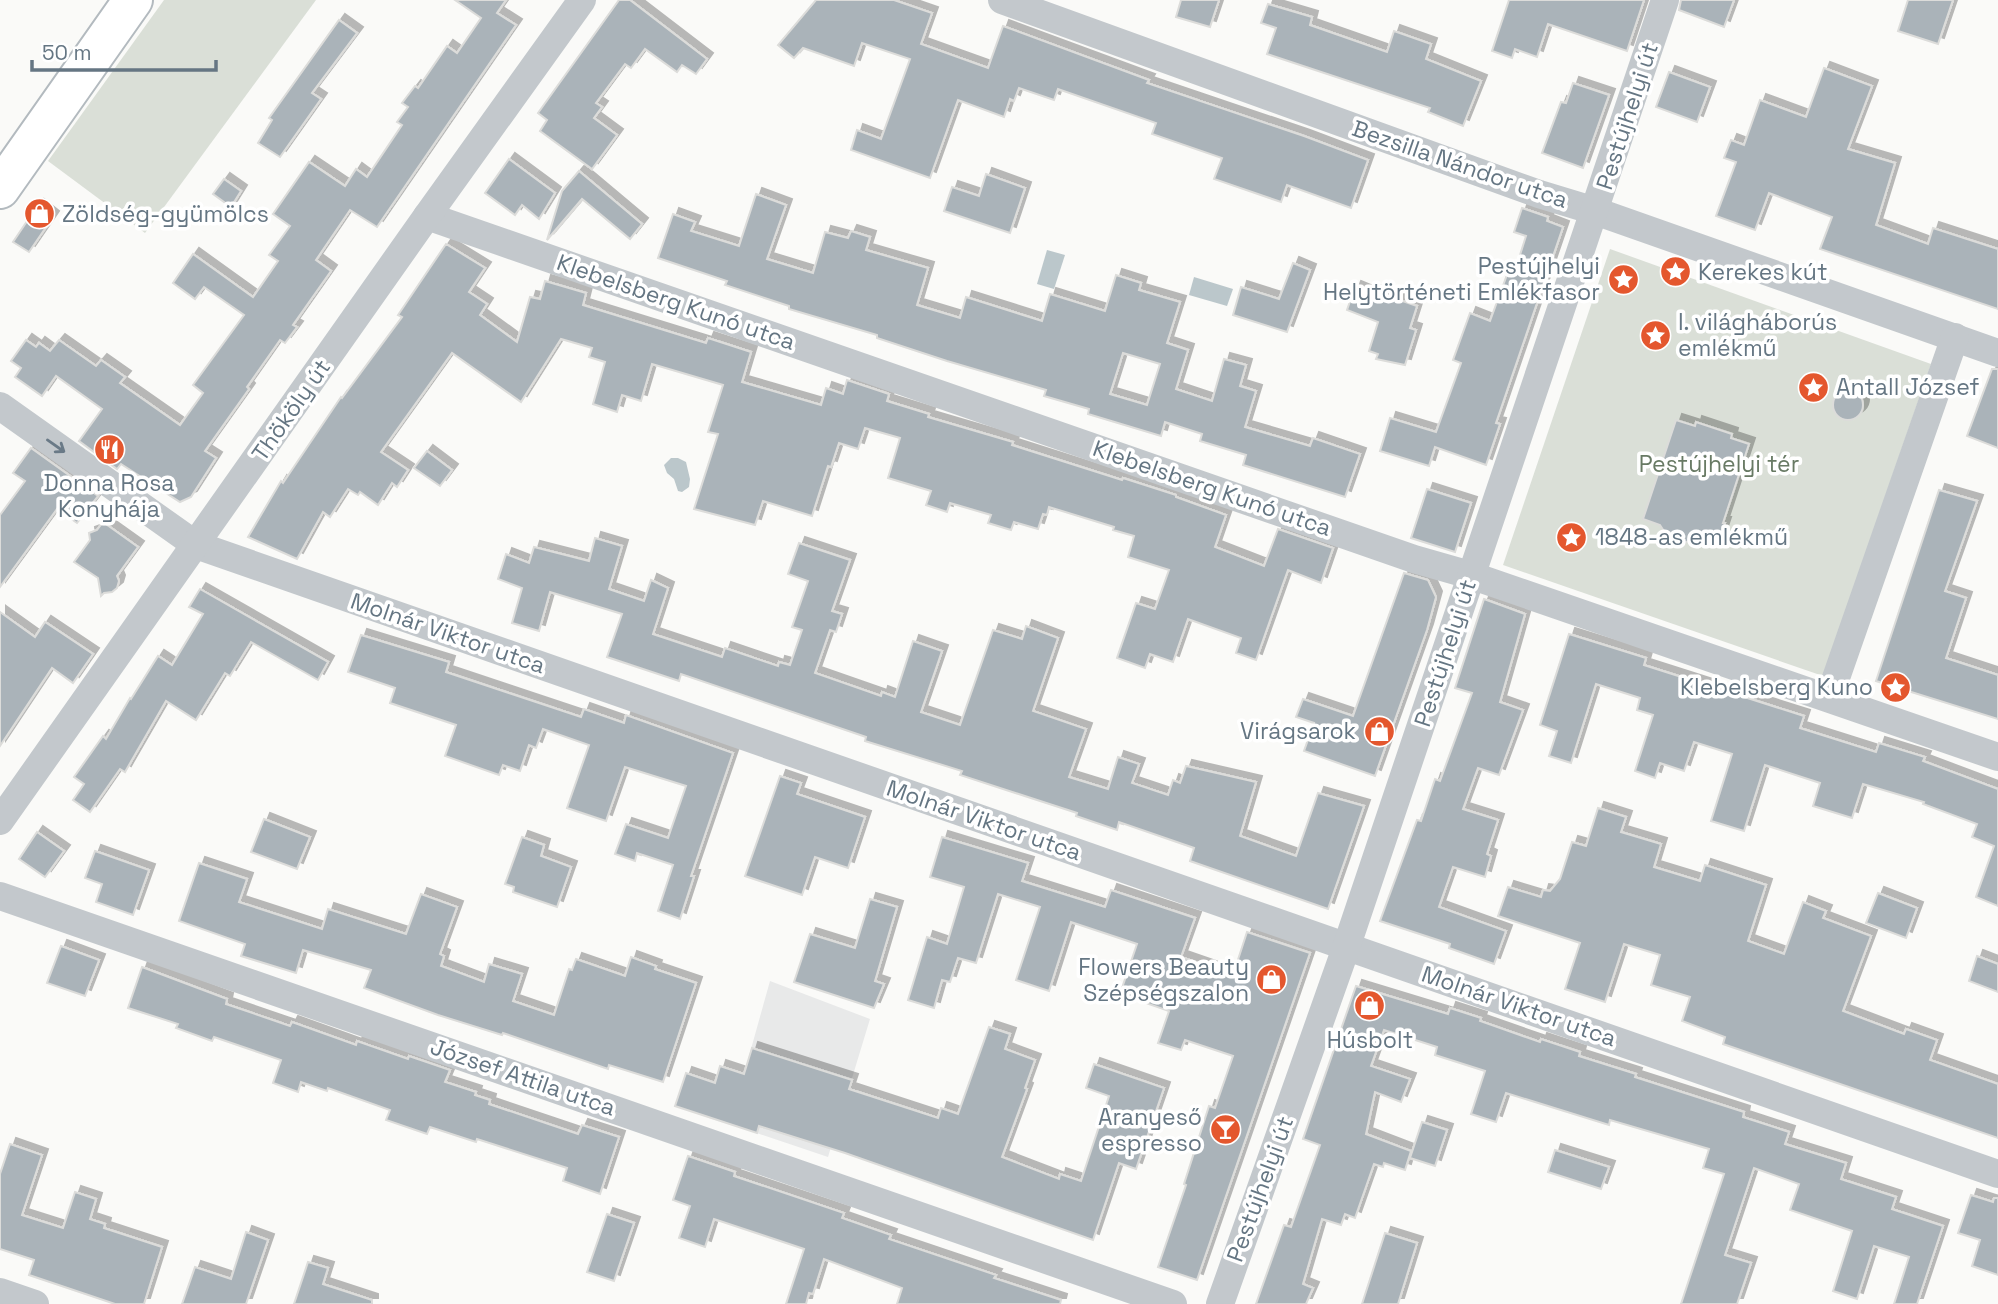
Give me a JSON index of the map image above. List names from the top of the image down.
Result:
{
  "streets": {
    "street": [
      "Pestújhelyi út",
      "Bezsilla Nándor utca",
      "Klebelsberg Kunó utca",
      "Thököly út",
      "Molnár Viktor utca",
      "József Attila utca"
    ]
  },
  "crossings": [
    ["Pestújhelyi út", "Bezsilla Nándor utca"],
    ["Pestújhelyi út", "Klebelsberg Kunó utca"],
    ["Pestújhelyi út", "Molnár Viktor utca"],
    ["Klebelsberg Kunó utca", "Thököly út"],
    ["Thököly út", "Molnár Viktor utca"]
  ],
  "parks": ["Pestújhelyi tér"],
  "places": {
    "shop": [
      "Zöldség-gyümölcs",
      "Virágsarok",
      "Flowers Beauty Szépségszalon",
      "Húsbolt"
    ],
    "place": [
      "Kerekes kút",
      "Pestújhelyi Helytörténeti Emlékfasor",
      "I. világháborús emlékmű",
      "Antall József",
      "1848-as emlékmű",
      "Klebelsberg Kuno"
    ],
    "restaurant": ["Donna Rosa Konyhája"],
    "bar": ["Aranyeső espresso"]
  },
  "scale_bar": "50 m"
}
